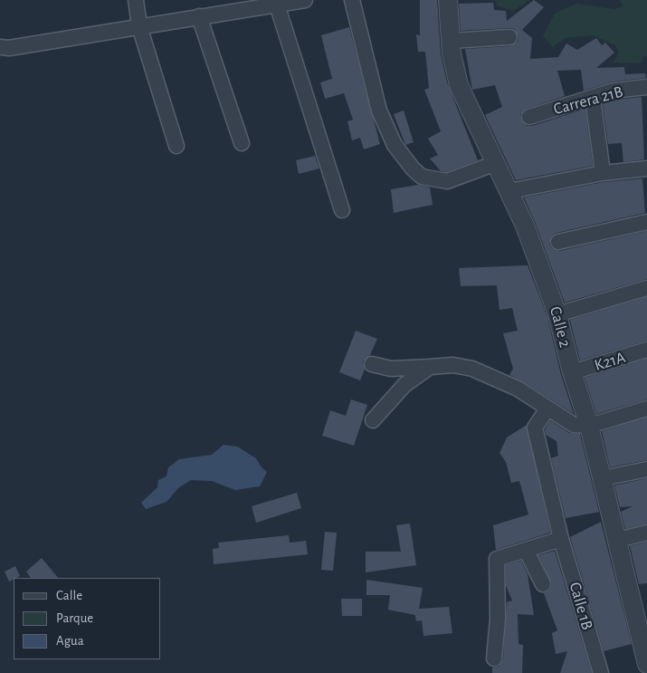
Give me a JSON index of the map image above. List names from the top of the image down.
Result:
{
  "streets": {
    "street": [
      "Carrera 21B",
      "Calle 2",
      "K21A",
      "Calle 1B"
    ]
  },
  "crossings": [
    ["Calle 2", "K21A"]
  ],
  "legend": ["Calle", "Parque", "Agua"]
}
